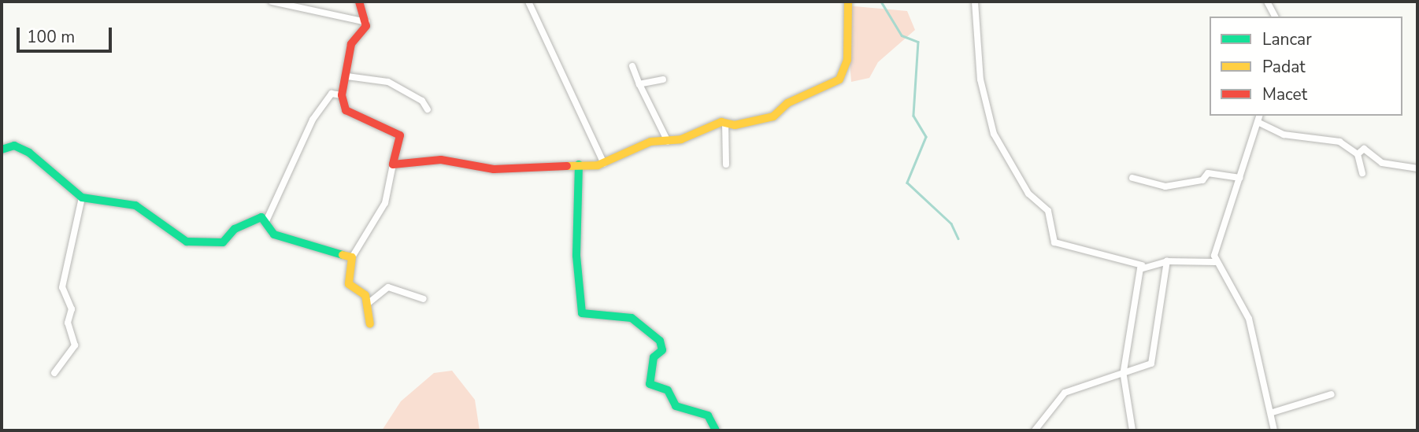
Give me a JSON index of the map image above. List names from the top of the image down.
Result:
{
  "legend": ["Lancar", "Padat", "Macet"],
  "scale_bar": "100 m"
}
